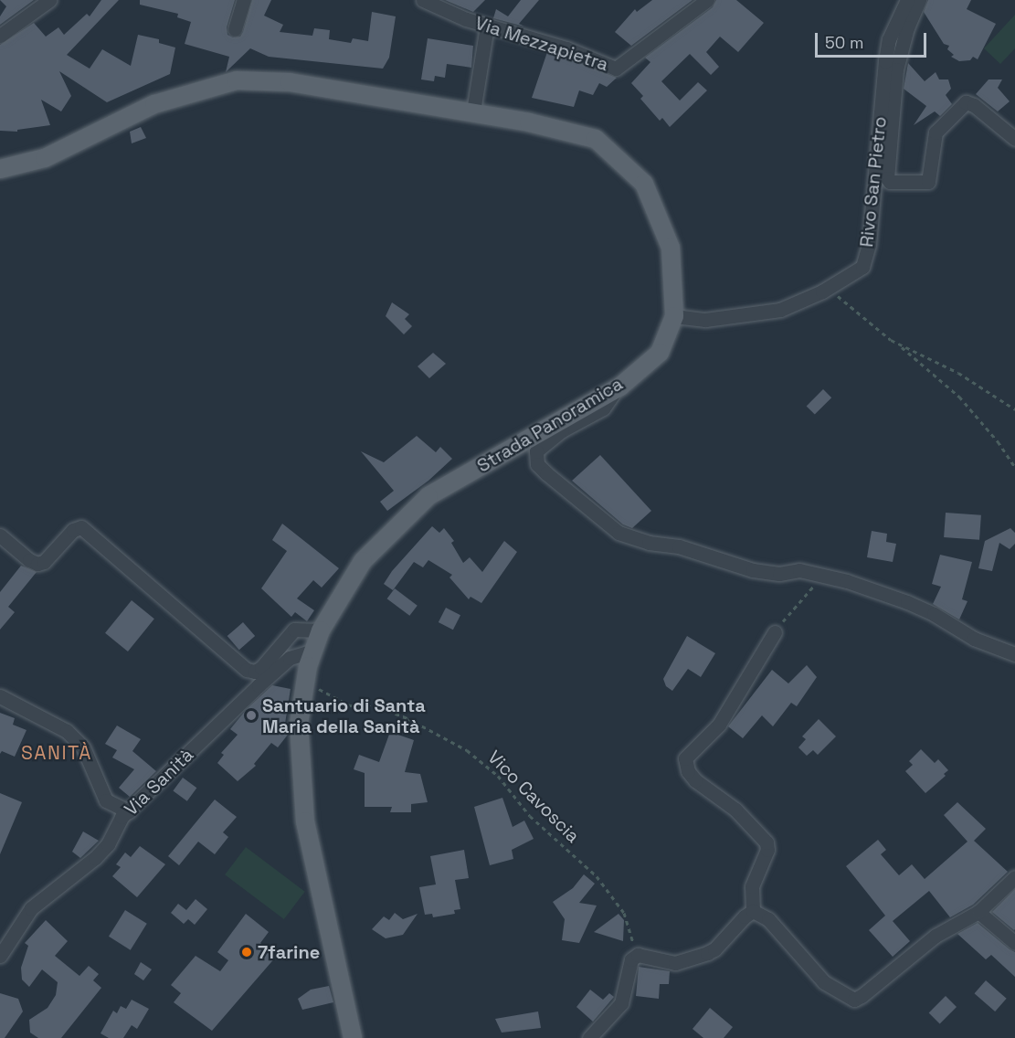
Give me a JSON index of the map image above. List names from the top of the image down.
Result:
{
  "streets": {
    "main road": ["Strada Panoramica"],
    "street": ["Via Mezzapietra", "Rivo San Pietro", "Via Sanità"],
    "path": ["Vico Cavoscia"]
  },
  "crossings": [
    ["Rivo San Pietro", "Strada Panoramica"],
    ["Strada Panoramica", "Via Sanità"],
    ["Strada Panoramica", "Vico Cavoscia"]
  ],
  "districts": ["SANITÀ"],
  "places": ["Santuario di Santa Maria della Sanità", "7farine"],
  "scale_bar": "50 m"
}
